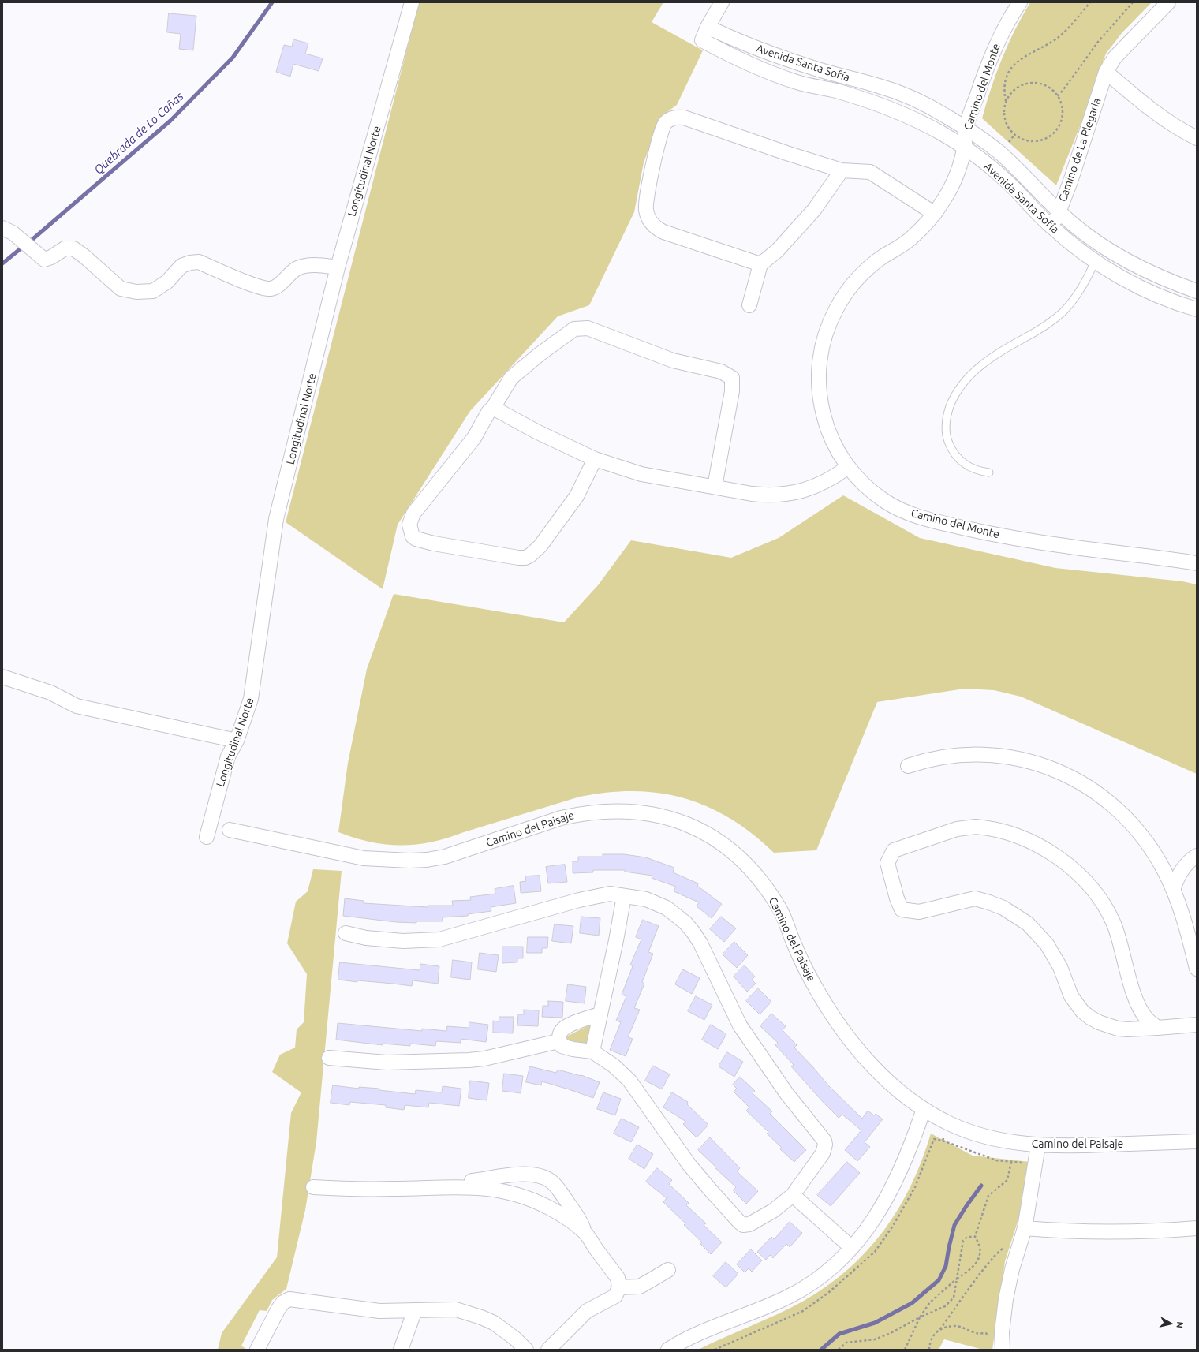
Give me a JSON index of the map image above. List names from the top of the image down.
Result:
{
  "streets": {
    "street": [
      "Avenida Santa Sofía",
      "Camino del Monte",
      "Camino de La Plegaria",
      "Longitudinal Norte",
      "Camino del Paisaje"
    ]
  },
  "crossings": [
    ["Avenida Santa Sofía", "Camino del Monte"],
    ["Avenida Santa Sofía", "Camino de La Plegaria"]
  ],
  "water": ["Quebrada de Lo Cañas"],
  "north": "right"
}
